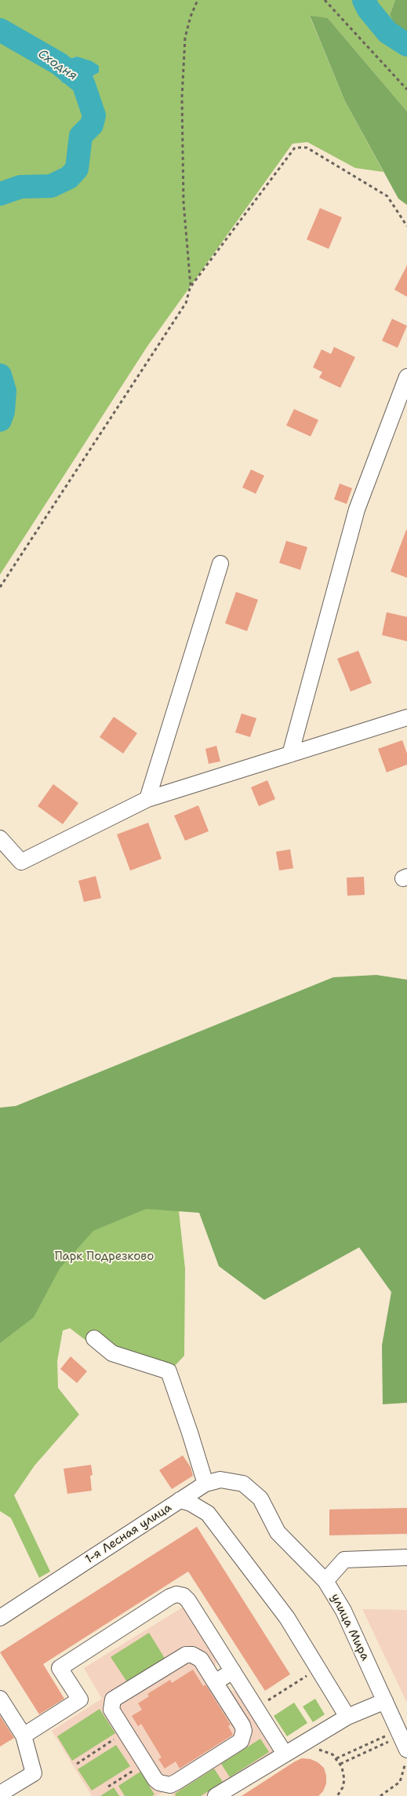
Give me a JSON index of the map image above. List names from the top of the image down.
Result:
{
  "streets": {
    "street": ["1-я Лесная улица", "улица Мира"]
  },
  "crossings": [
    ["1-я Лесная улица", "улица Мира"]
  ],
  "water": ["Сходня"],
  "parks": ["Парк Подрезково"]
}
